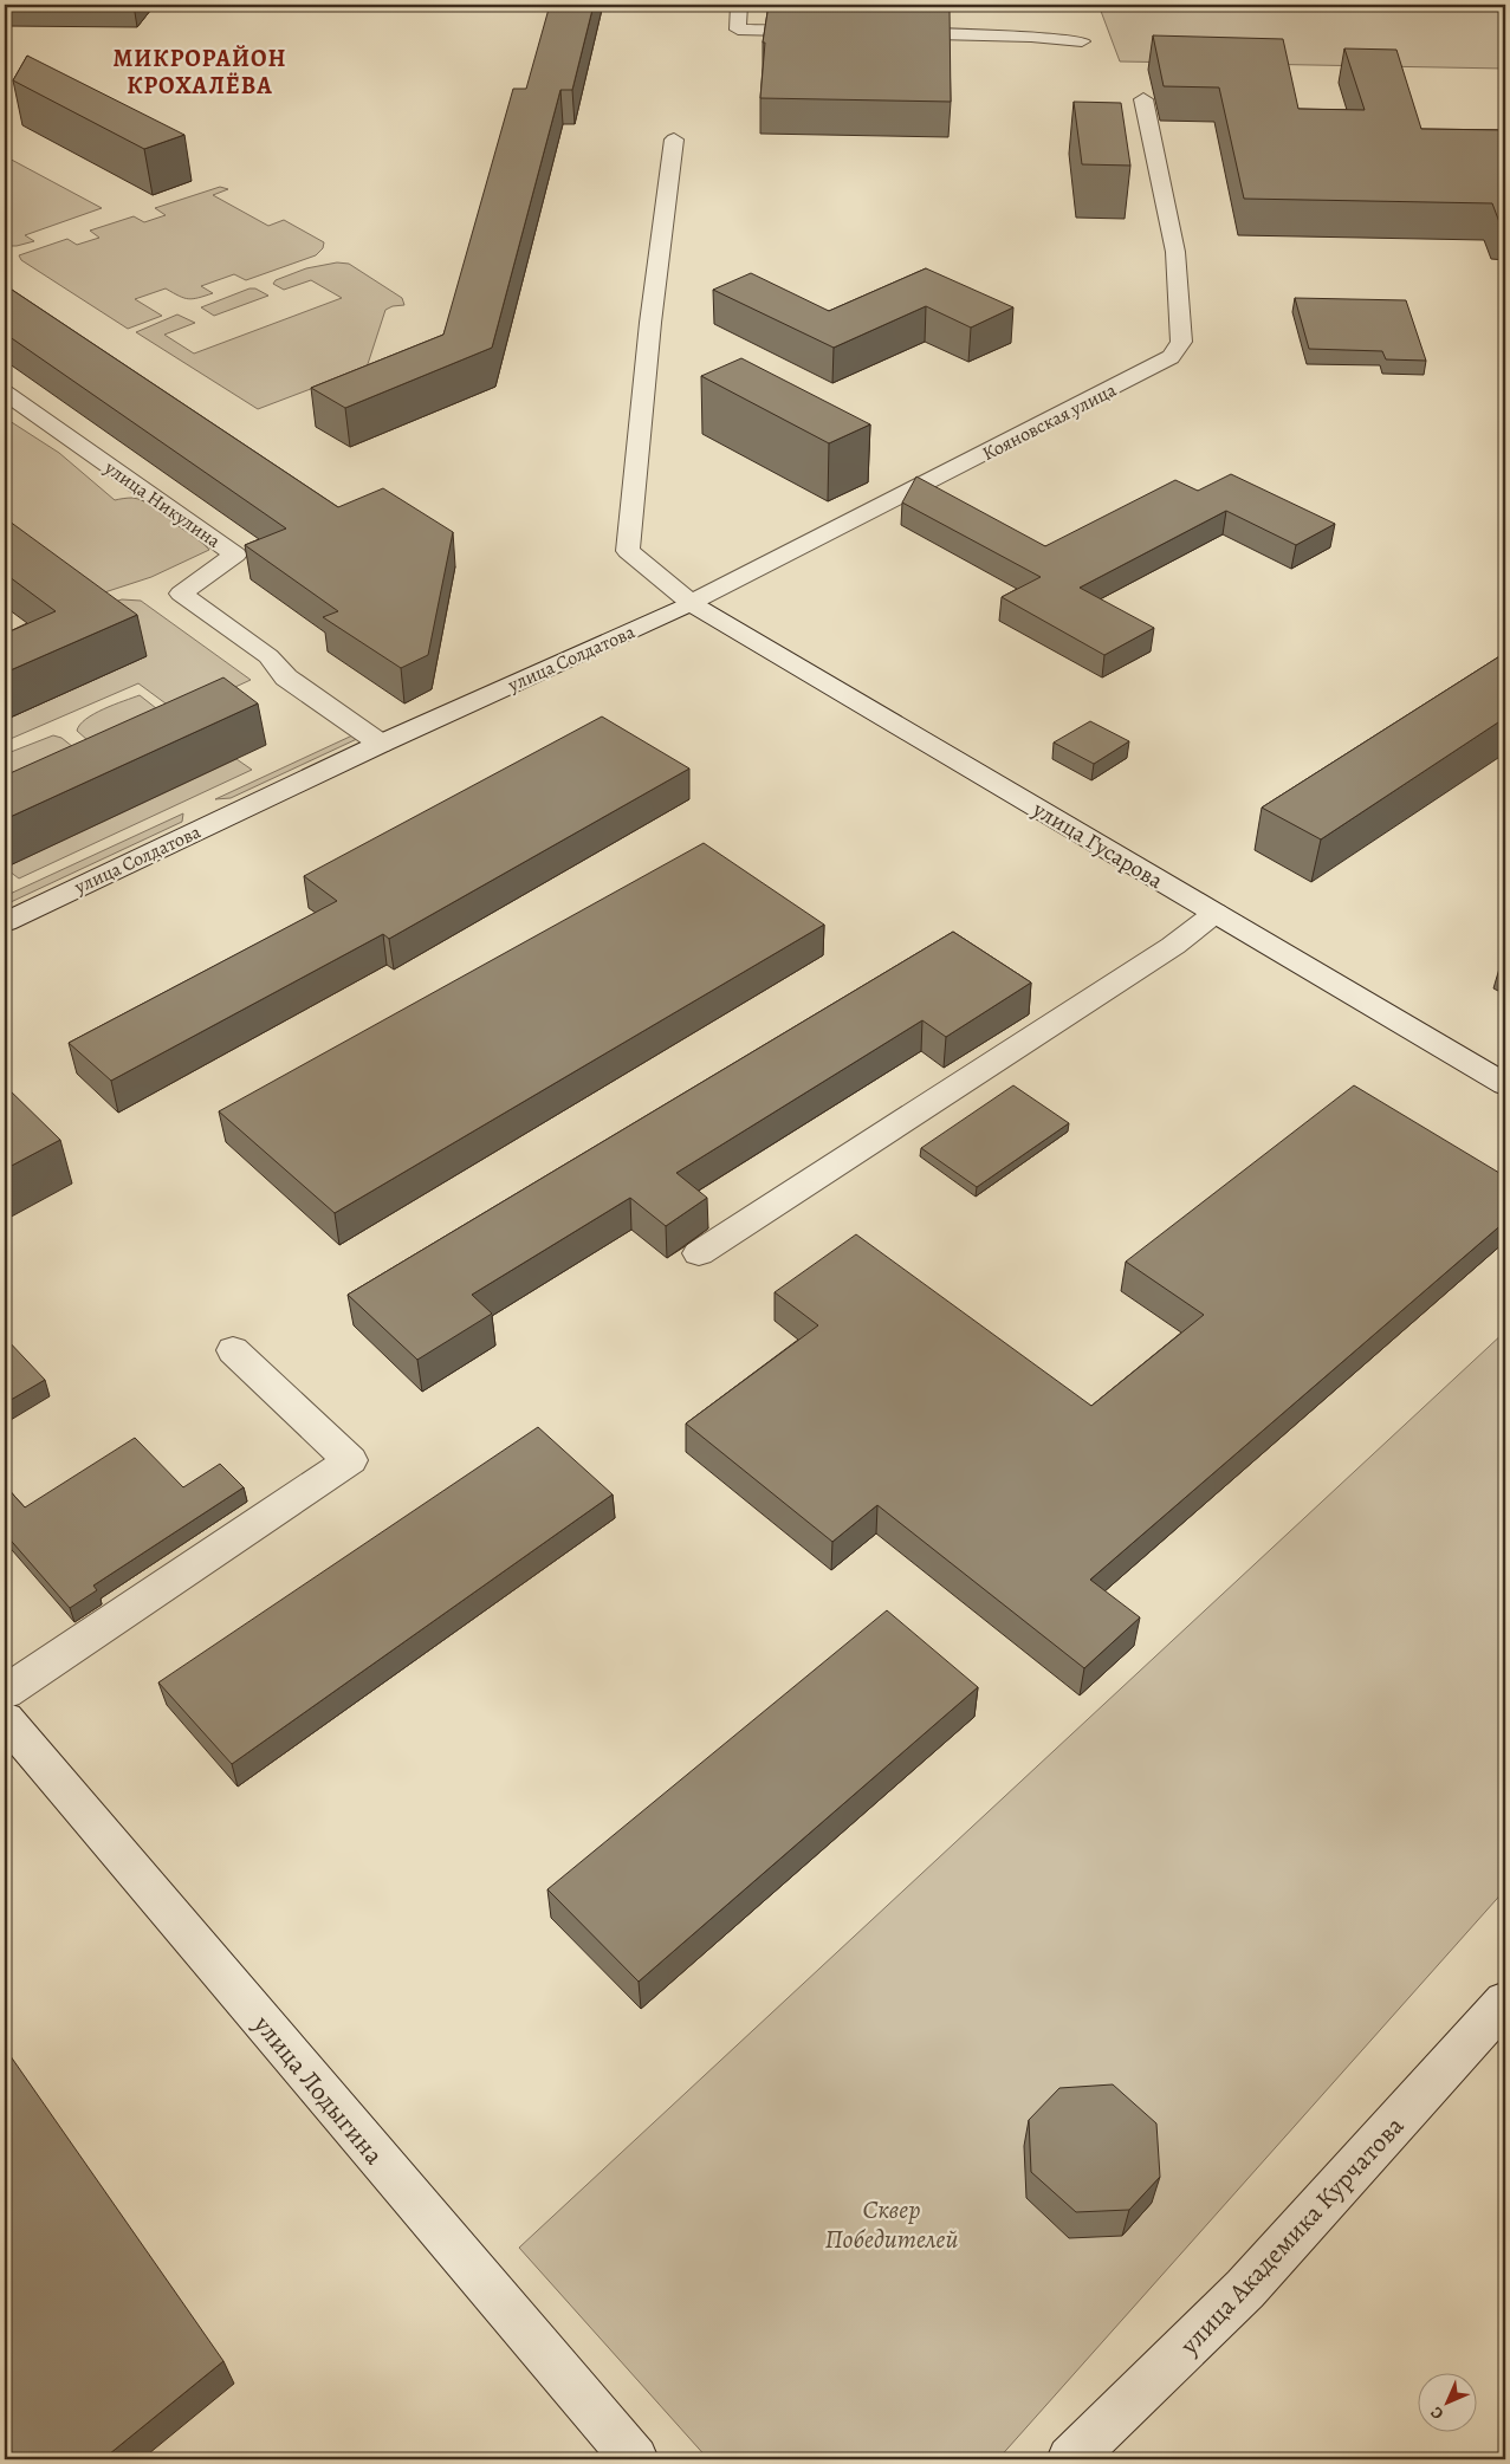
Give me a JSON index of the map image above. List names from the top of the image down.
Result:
{
  "streets": {
    "street": [
      "Кояновская улица",
      "улица Никулина",
      "улица Солдатова",
      "улица Гусарова",
      "улица Лодыгина",
      "улица Академика Курчатова"
    ]
  },
  "crossings": [
    ["Кояновская улица", "улица Солдатова"],
    ["Кояновская улица", "улица Гусарова"],
    ["улица Никулина", "улица Солдатова"],
    ["улица Солдатова", "улица Гусарова"]
  ],
  "districts": ["МИКРОРАЙОН КРОХАЛЁВА"],
  "parks": ["Сквер Победителей"],
  "north": "bottom left"
}
